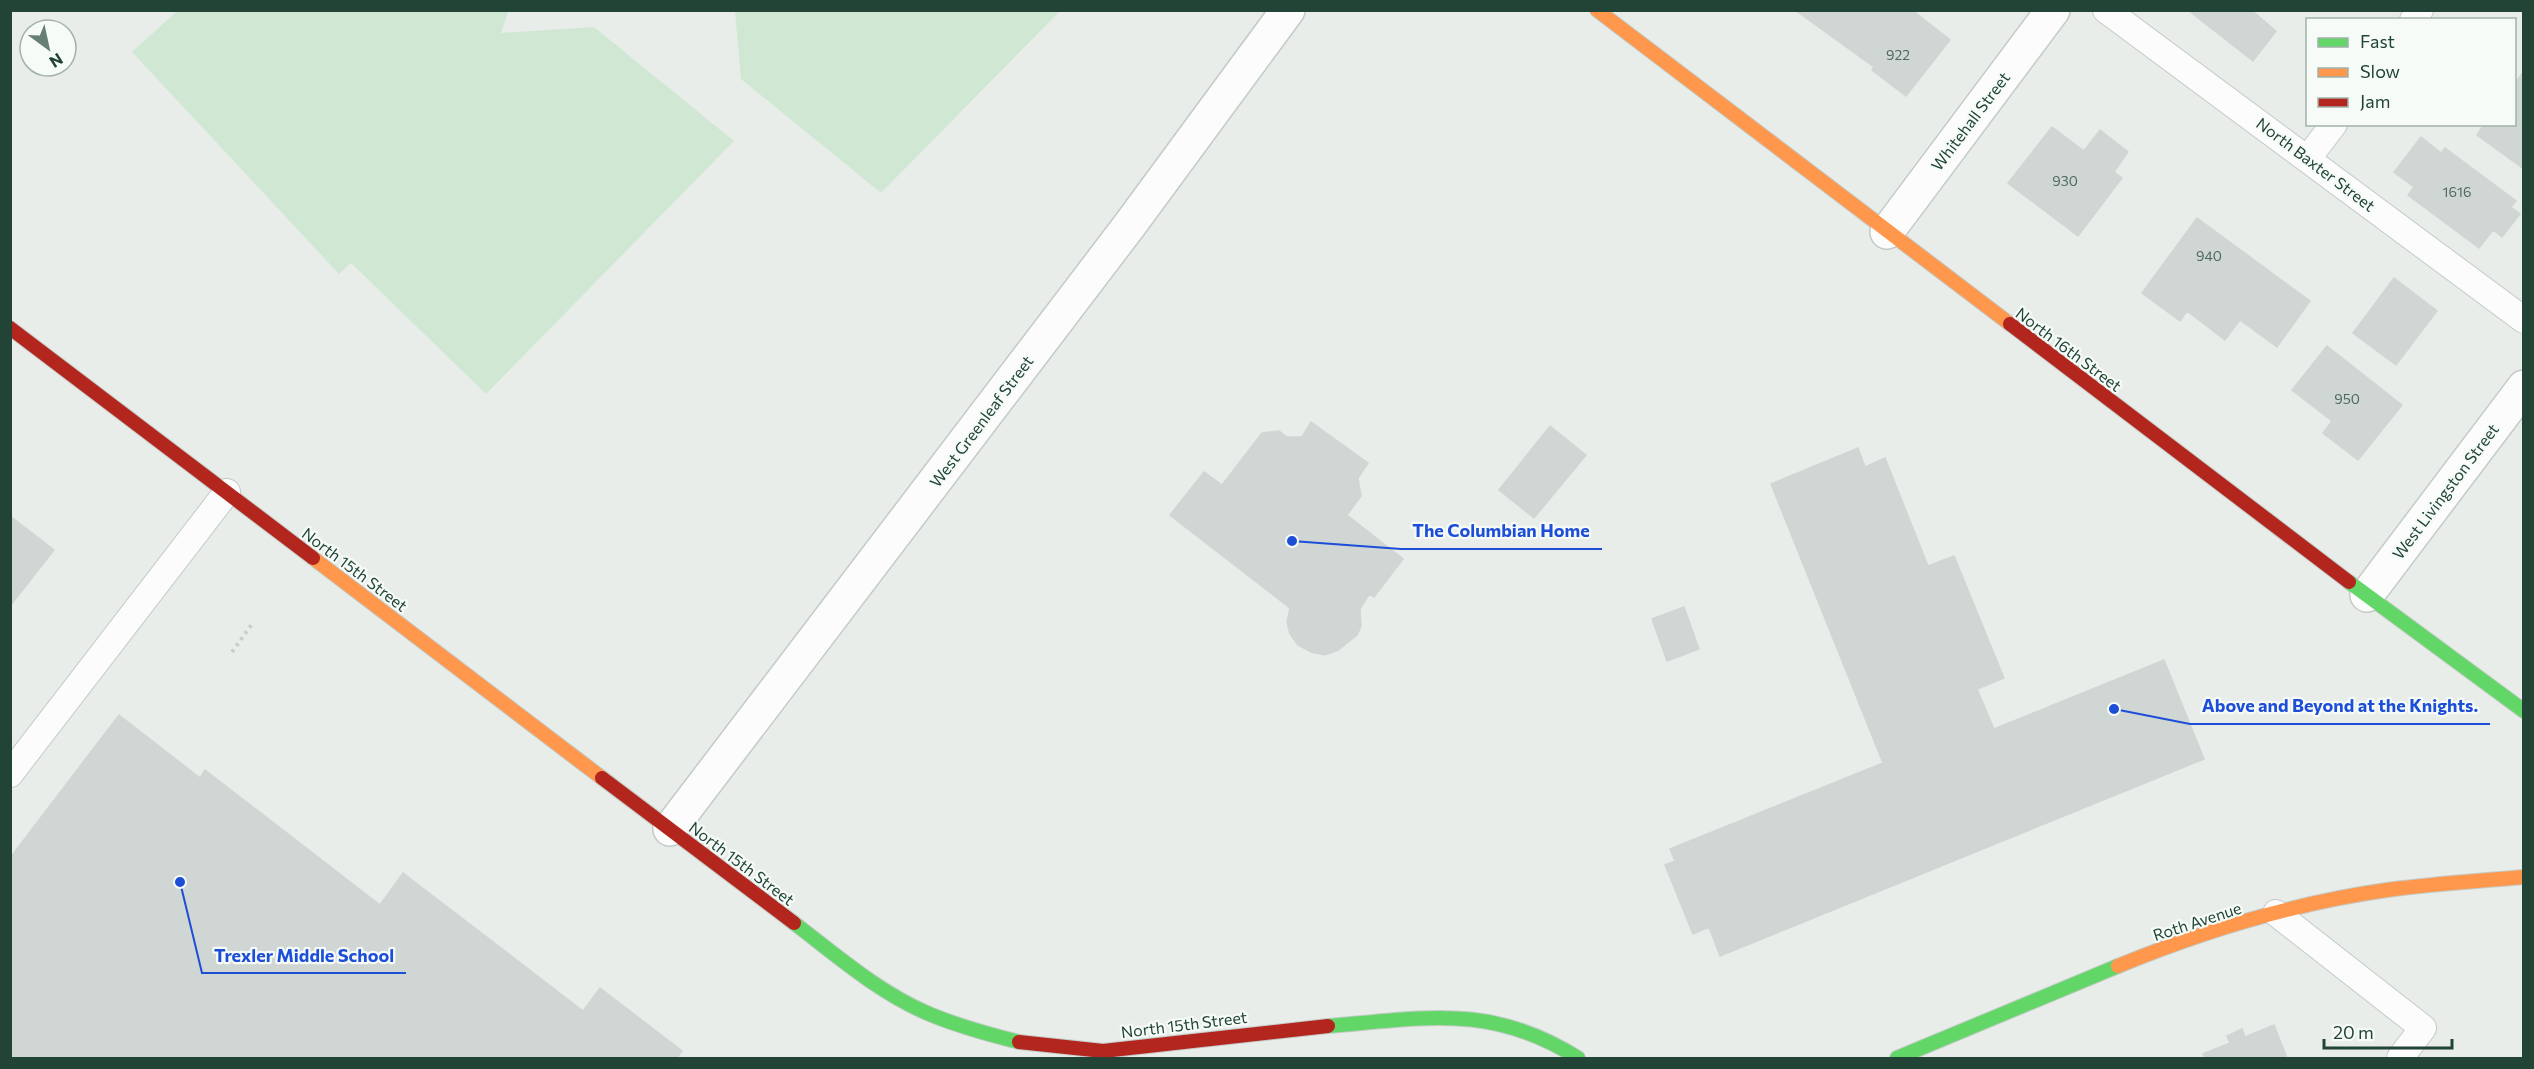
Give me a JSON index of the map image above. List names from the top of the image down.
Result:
{
  "streets": {
    "main road": ["North 16th Street", "North 15th Street", "Roth Avenue"],
    "street": ["Whitehall Street", "West Greenleaf Street", "West Livingston Street"],
    "lane": ["North Baxter Street"]
  },
  "crossings": [
    ["Whitehall Street", "North 16th Street"],
    ["North 16th Street", "West Livingston Street"],
    ["West Greenleaf Street", "North 15th Street"]
  ],
  "places": ["The Columbian Home", "Above and Beyond at the Knights.", "Trexler Middle School"],
  "house_numbers": [
    "922",
    "930",
    "1616",
    "940",
    "950"
  ],
  "legend": ["Fast", "Slow", "Jam"],
  "scale_bar": "20 m",
  "north": "bottom right"
}
